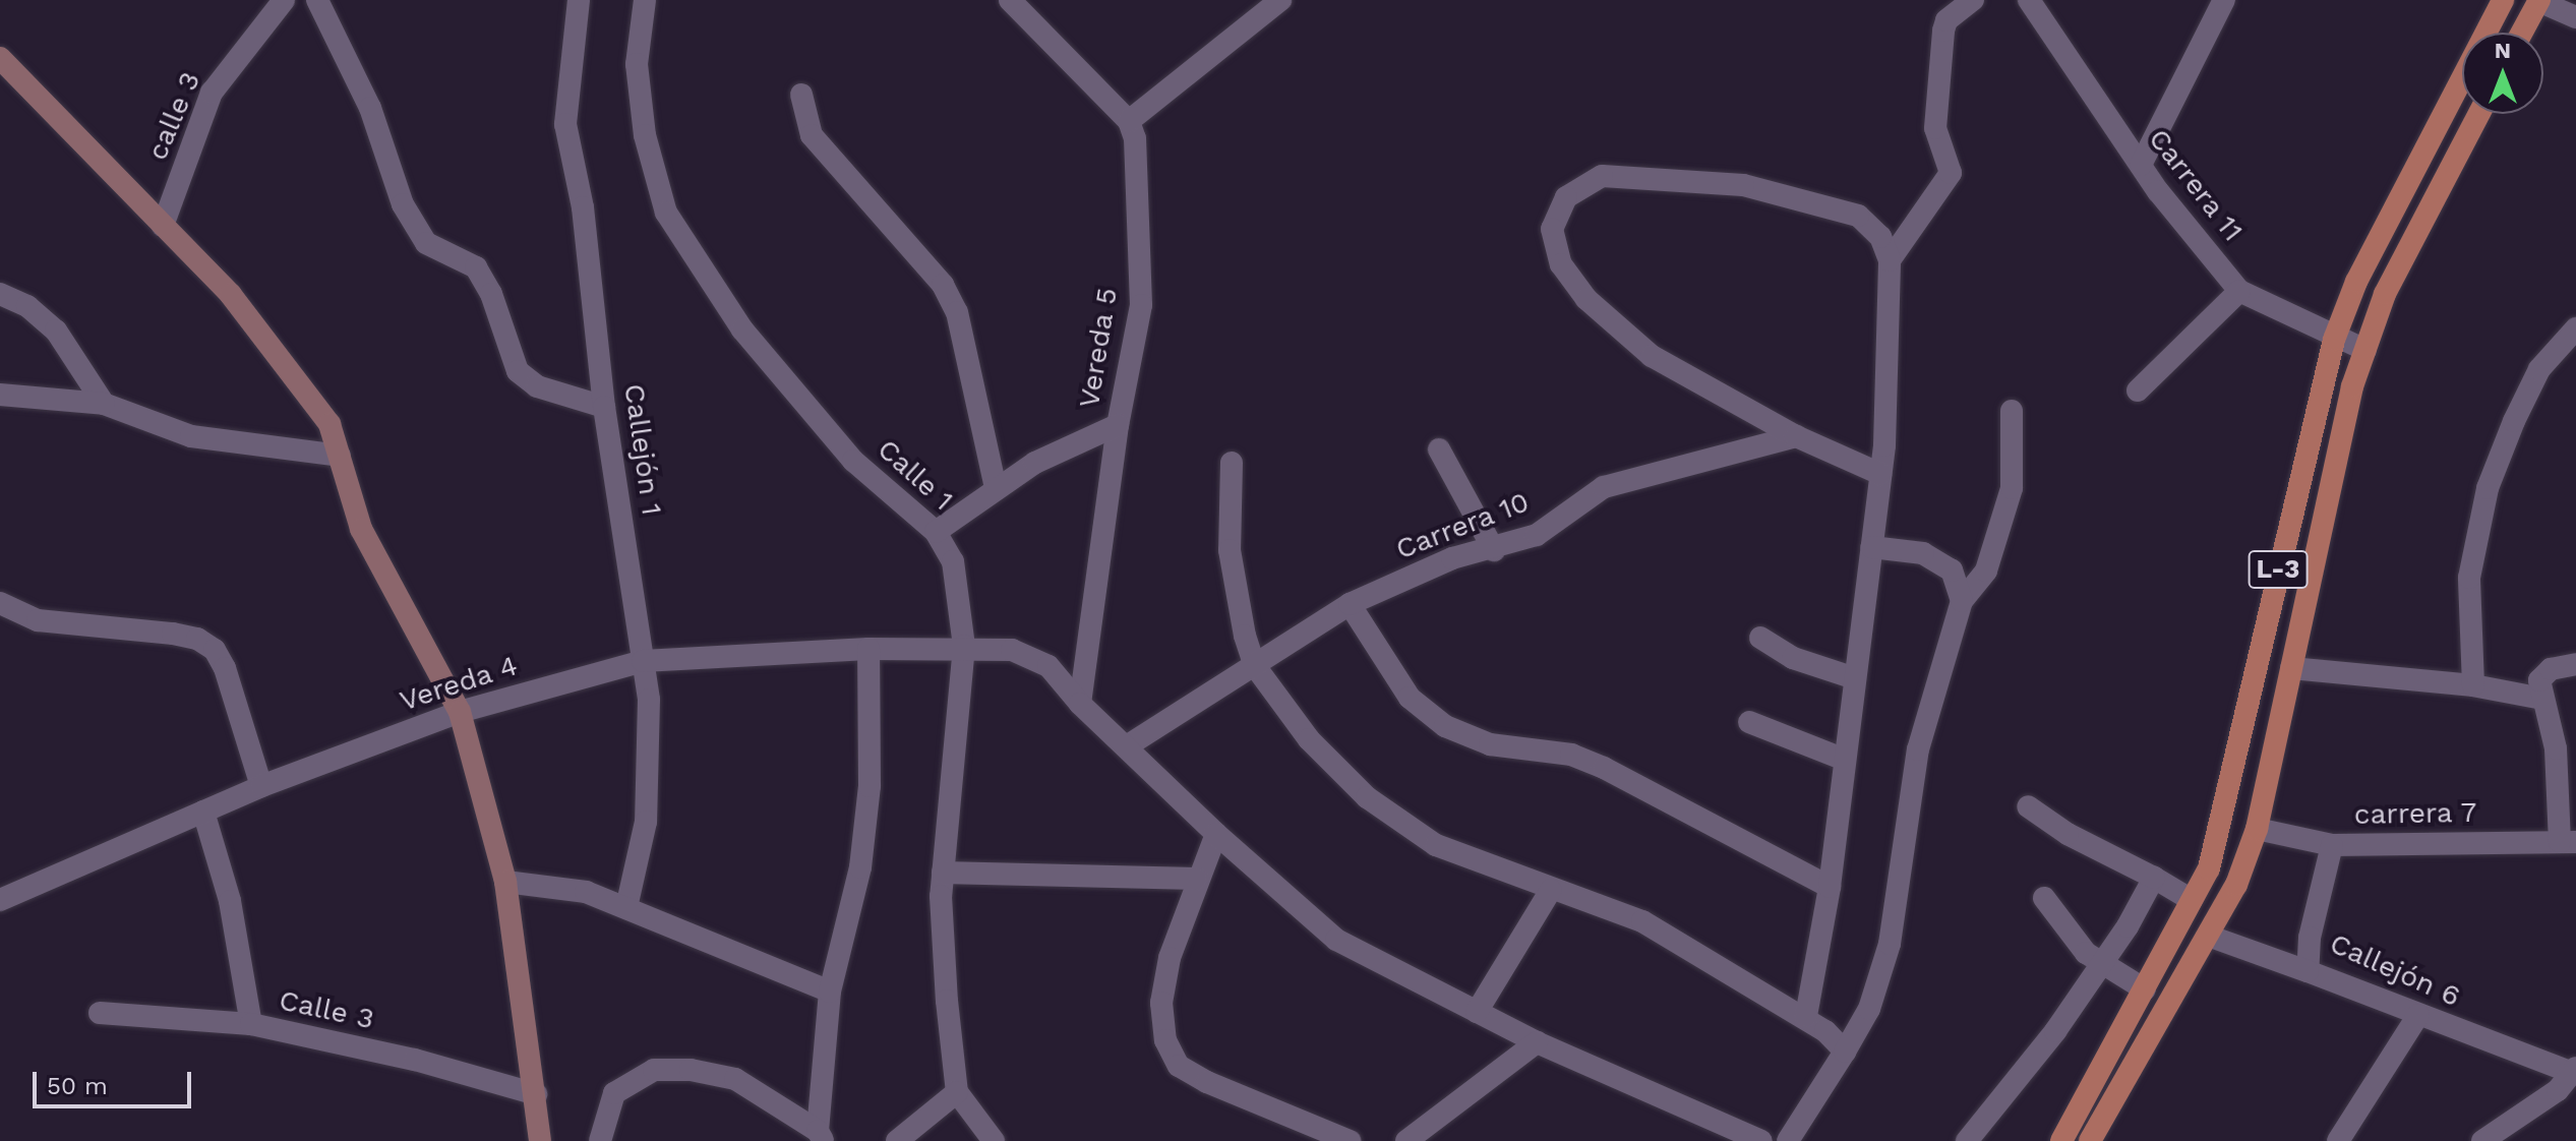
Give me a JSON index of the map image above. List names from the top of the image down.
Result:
{
  "streets": {
    "main road": ["L-3"],
    "street": [
      "calle 3",
      "Carrera 11",
      "Vereda 5",
      "Callejón 1",
      "Calle 1",
      "Carrera 10",
      "Vereda 4",
      "carrera 7",
      "Callejón 6",
      "Calle 3"
    ]
  },
  "crossings": [
    ["Carrera 11", "L-3"],
    ["Vereda 5", "Vereda 4"],
    ["Callejón 1", "Vereda 4"],
    ["Calle 1", "Vereda 4"],
    ["Carrera 10", "Vereda 4"],
    ["L-3", "carrera 7"],
    ["carrera 7", "Callejón 6"]
  ],
  "scale_bar": "50 m",
  "north": "top"
}
